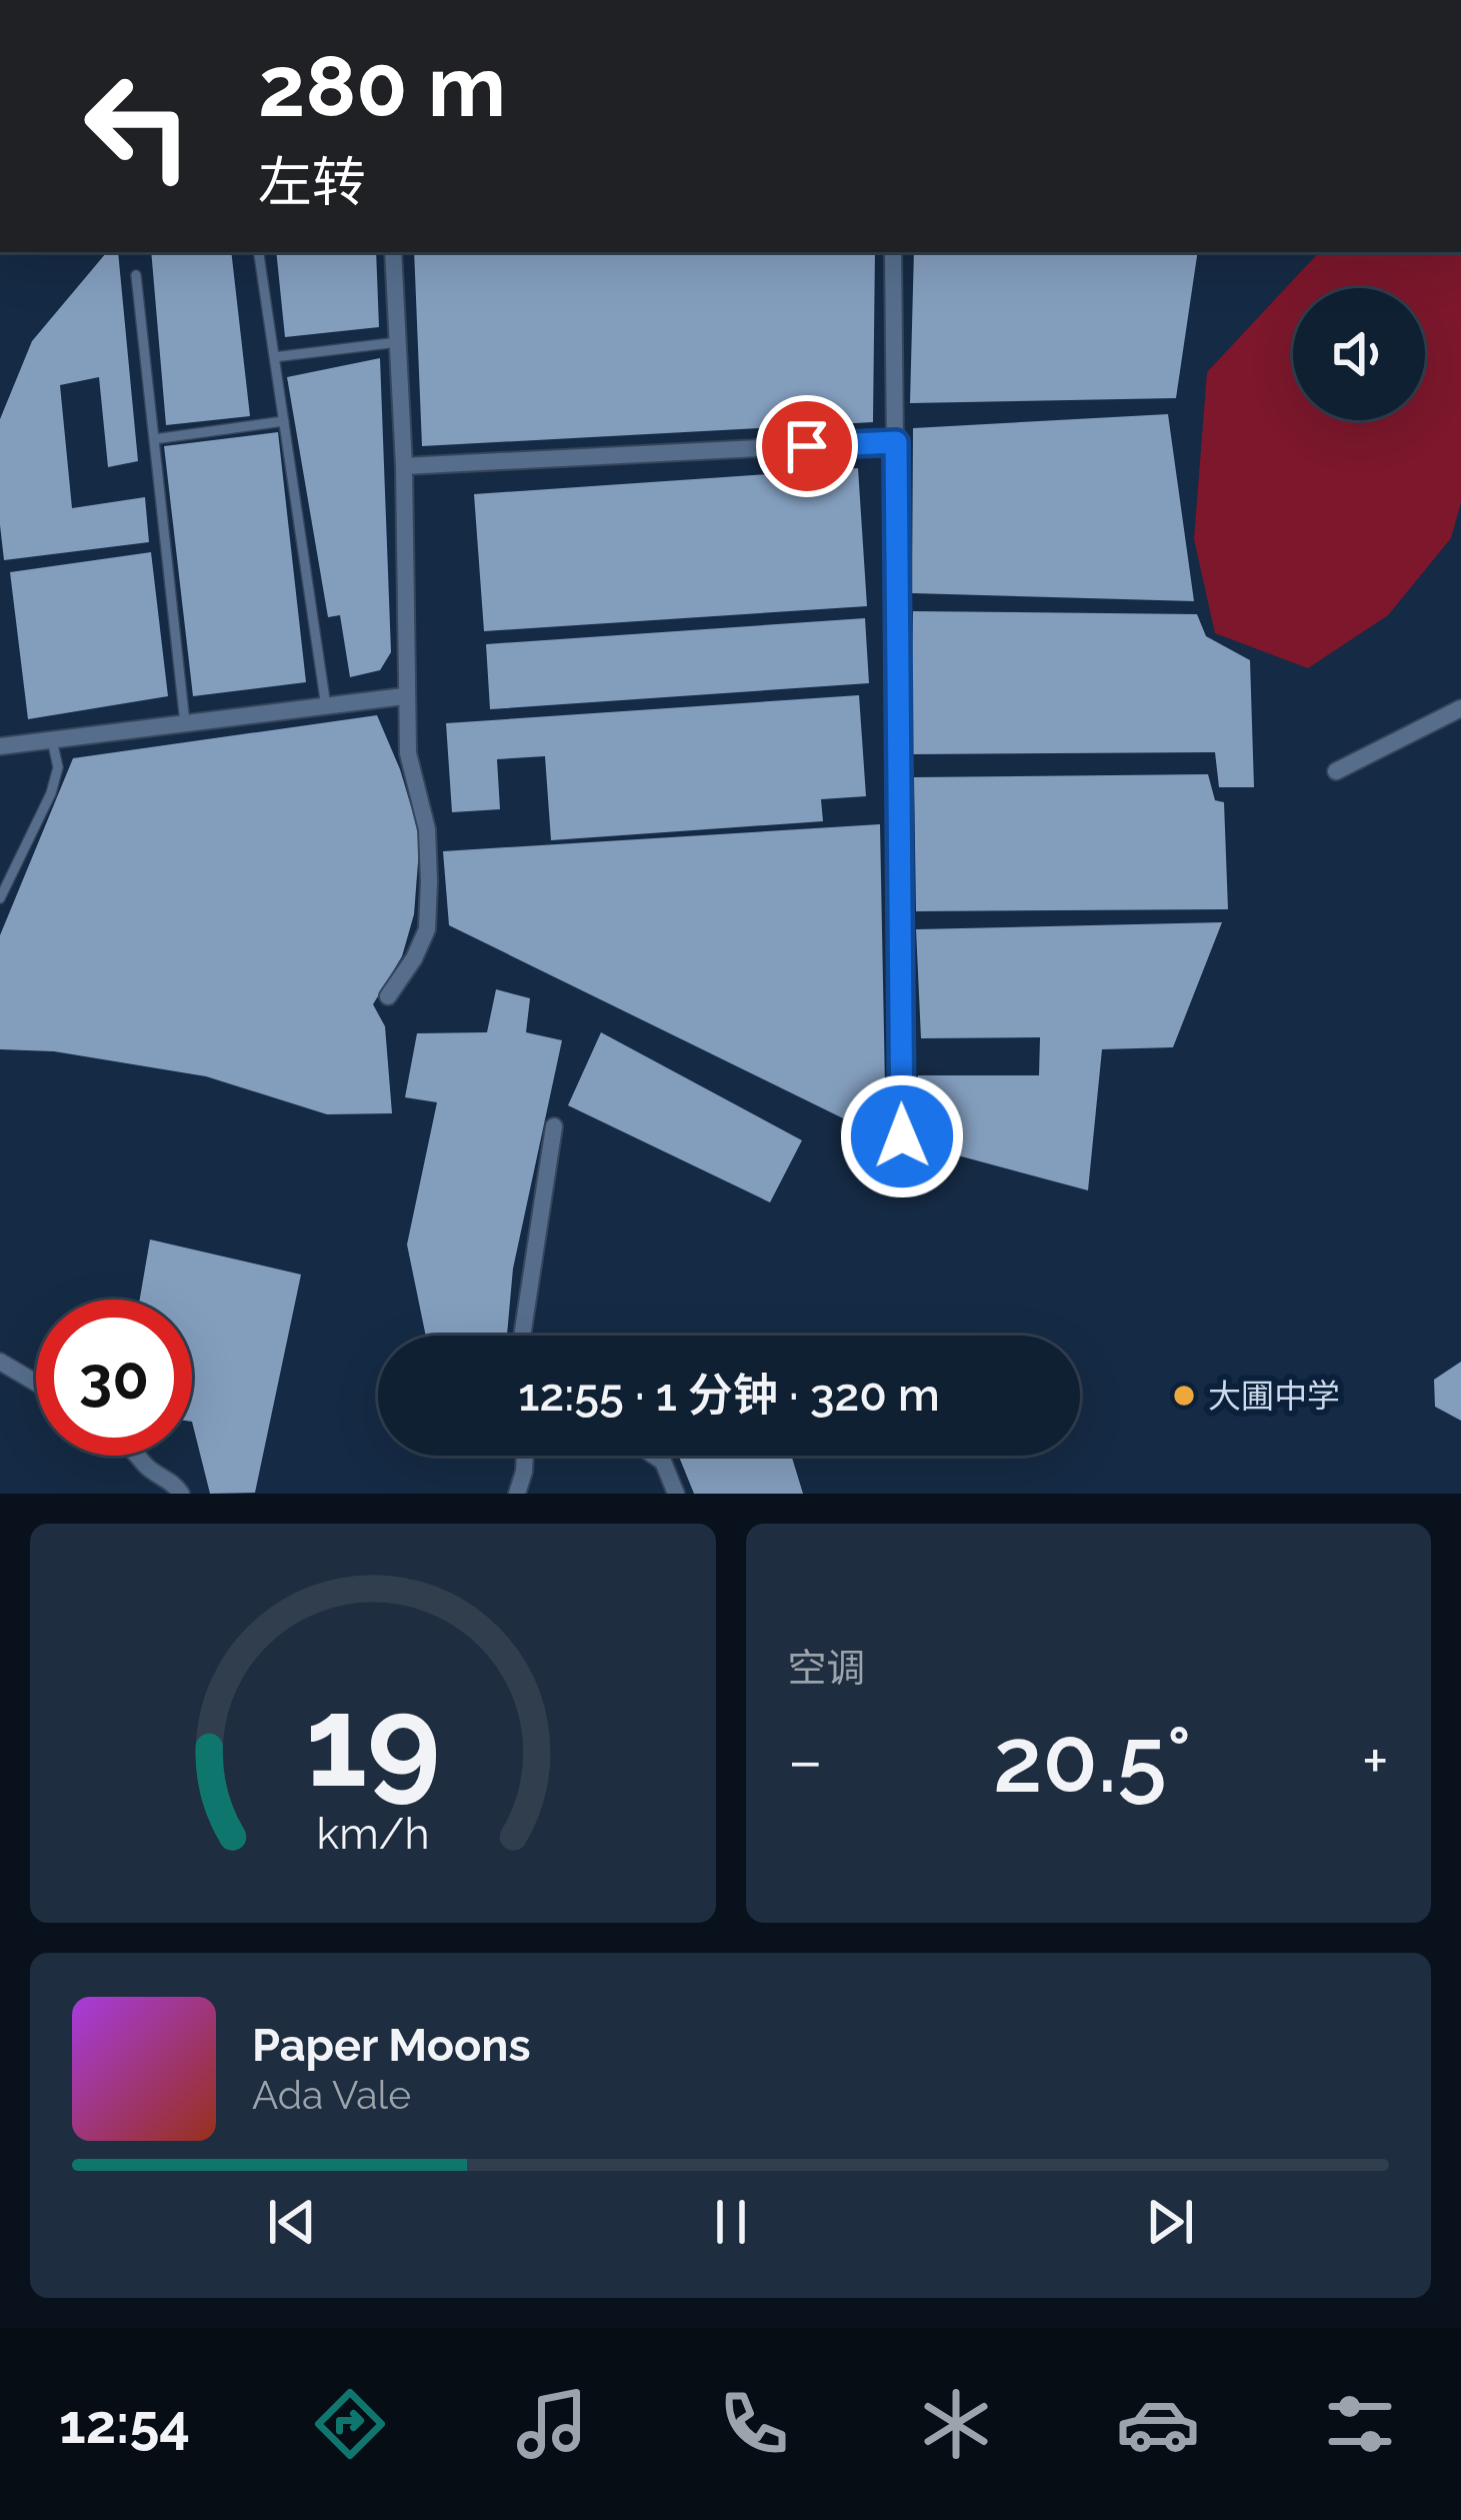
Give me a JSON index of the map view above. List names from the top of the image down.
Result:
{
  "places": ["大圃中学"],
  "page": {
    "turn": ["280 m", "左转"],
    "limit": "30",
    "trip": "12:55 · 1 分钟 · 320 m",
    "tile": "空调",
    "heat": ["−", "20.5°", "+"],
    "song": ["Paper Moons", "Ada Vale"],
    "tabs": "12:54",
    "gauge": ["19", "km/h"]
  }
}
